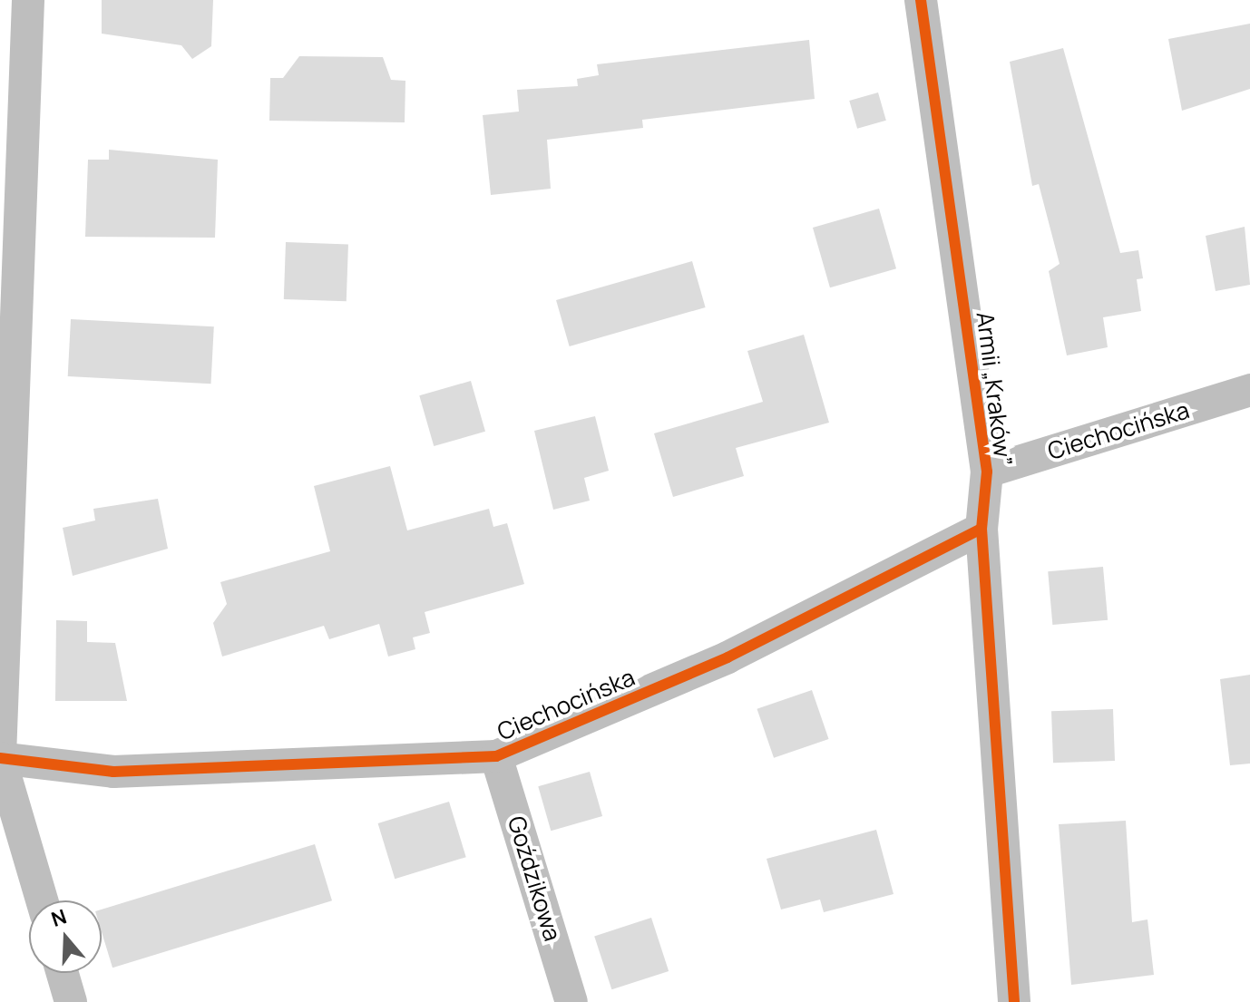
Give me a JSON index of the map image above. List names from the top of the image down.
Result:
{
  "streets": {
    "street": ["Armii „Kraków”", "Ciechocińska", "Goździkowa"]
  },
  "crossings": [
    ["Armii „Kraków”", "Ciechocińska"],
    ["Ciechocińska", "Goździkowa"]
  ],
  "north": "top"
}
